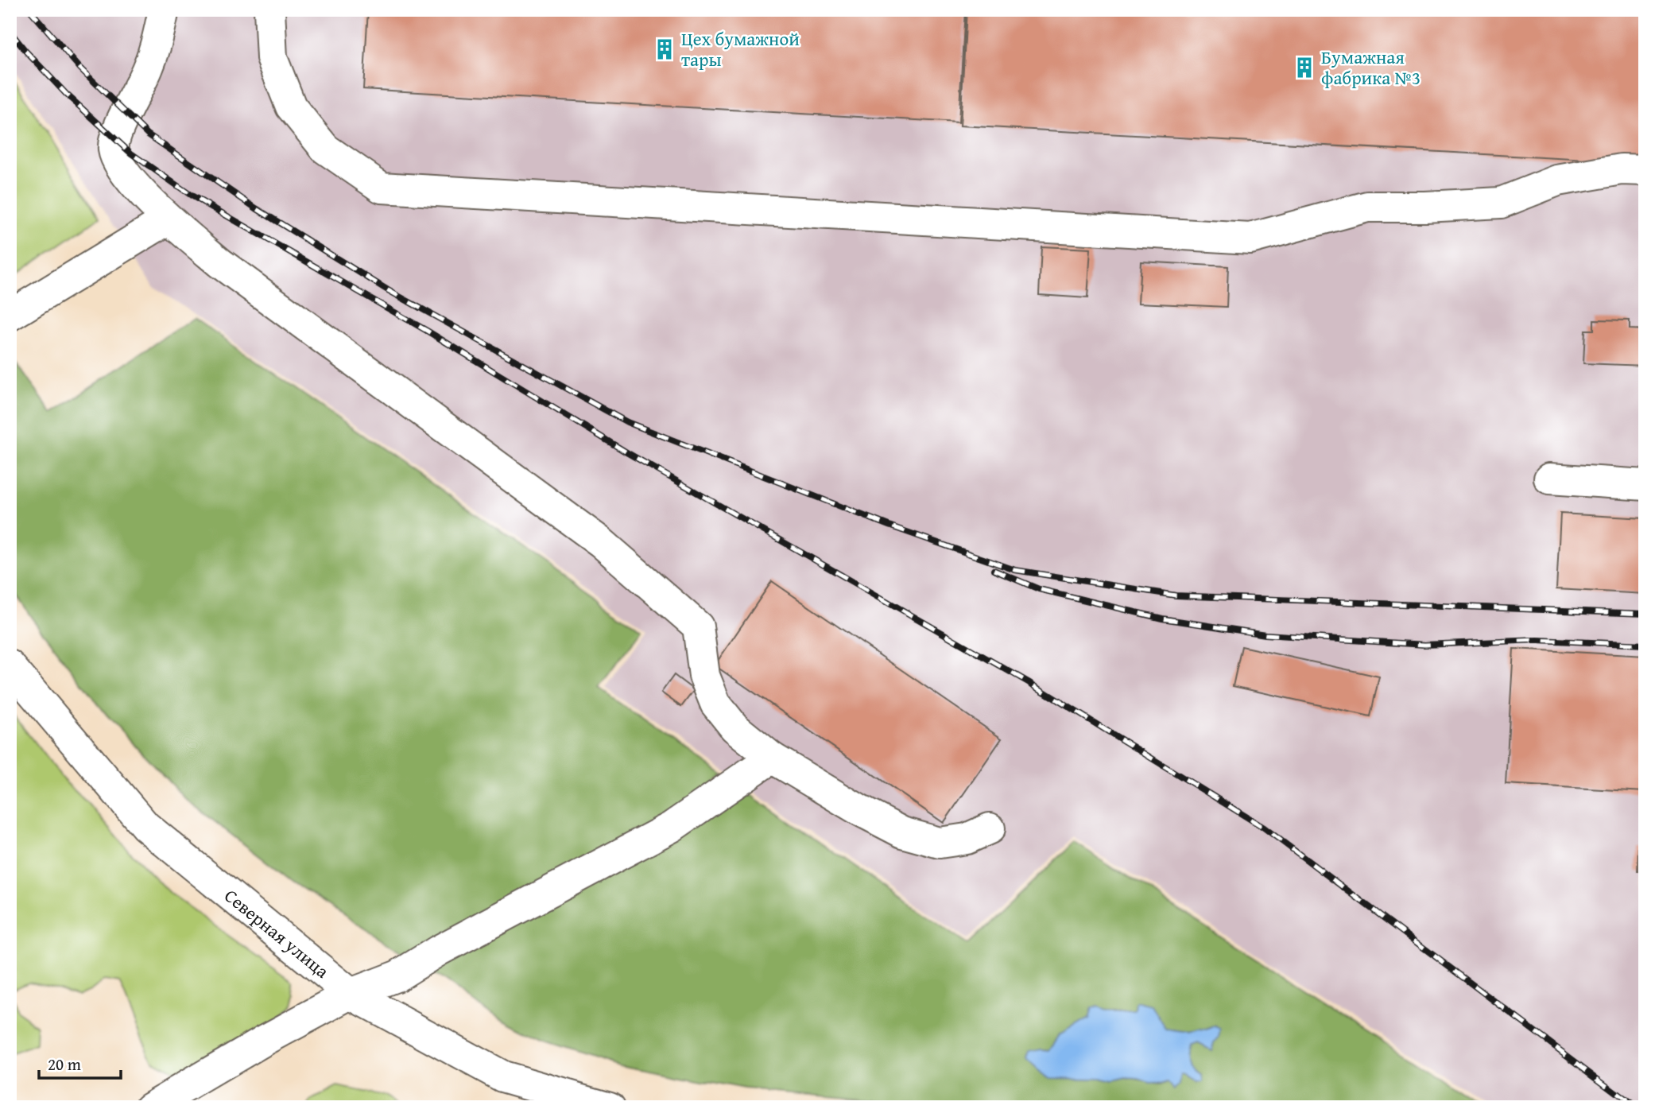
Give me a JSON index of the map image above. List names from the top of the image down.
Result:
{
  "streets": {
    "street": ["Северная улица"]
  },
  "places": {
    "building": ["Цех бумажной тары", "Бумажная фабрика №3"]
  },
  "scale_bar": "20 m"
}
